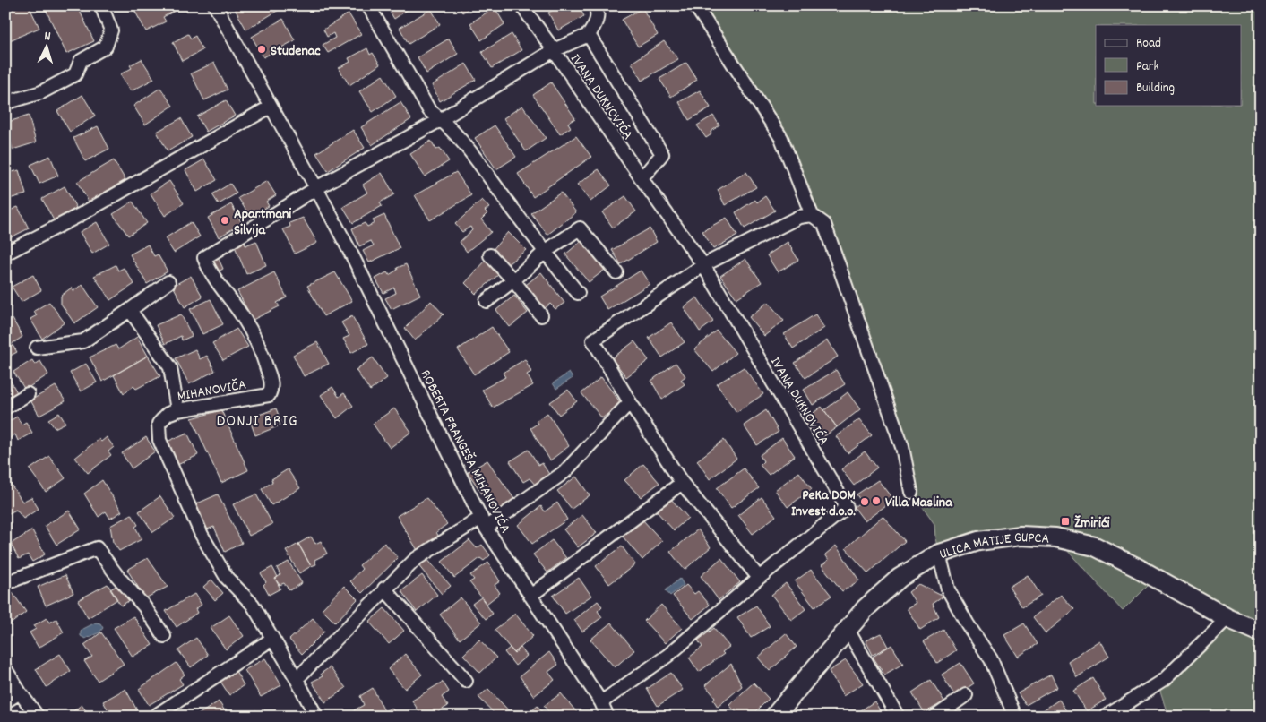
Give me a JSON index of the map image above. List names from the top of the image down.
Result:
{
  "streets": {
    "street": [
      "IVANA DUKNOVIĆA",
      "MIHANOVIČA",
      "ROBERTA FRANGEŠA MIHANOVIĆA",
      "ULICA MATIJE GUPCA"
    ]
  },
  "crossings": [
    ["IVANA DUKNOVIĆA", "ROBERTA FRANGEŠA MIHANOVIĆA"],
    ["MIHANOVIČA", "ROBERTA FRANGEŠA MIHANOVIĆA"]
  ],
  "districts": ["DONJI BRIG"],
  "places": {
    "other": [
      "Studenac",
      "Apartmani Silvija",
      "Villa Maslina",
      "PeKa DOM Invest d.o.o."
    ],
    "transit": ["Žmirići"]
  },
  "legend": ["Road", "Park", "Building"],
  "north": "top"
}
